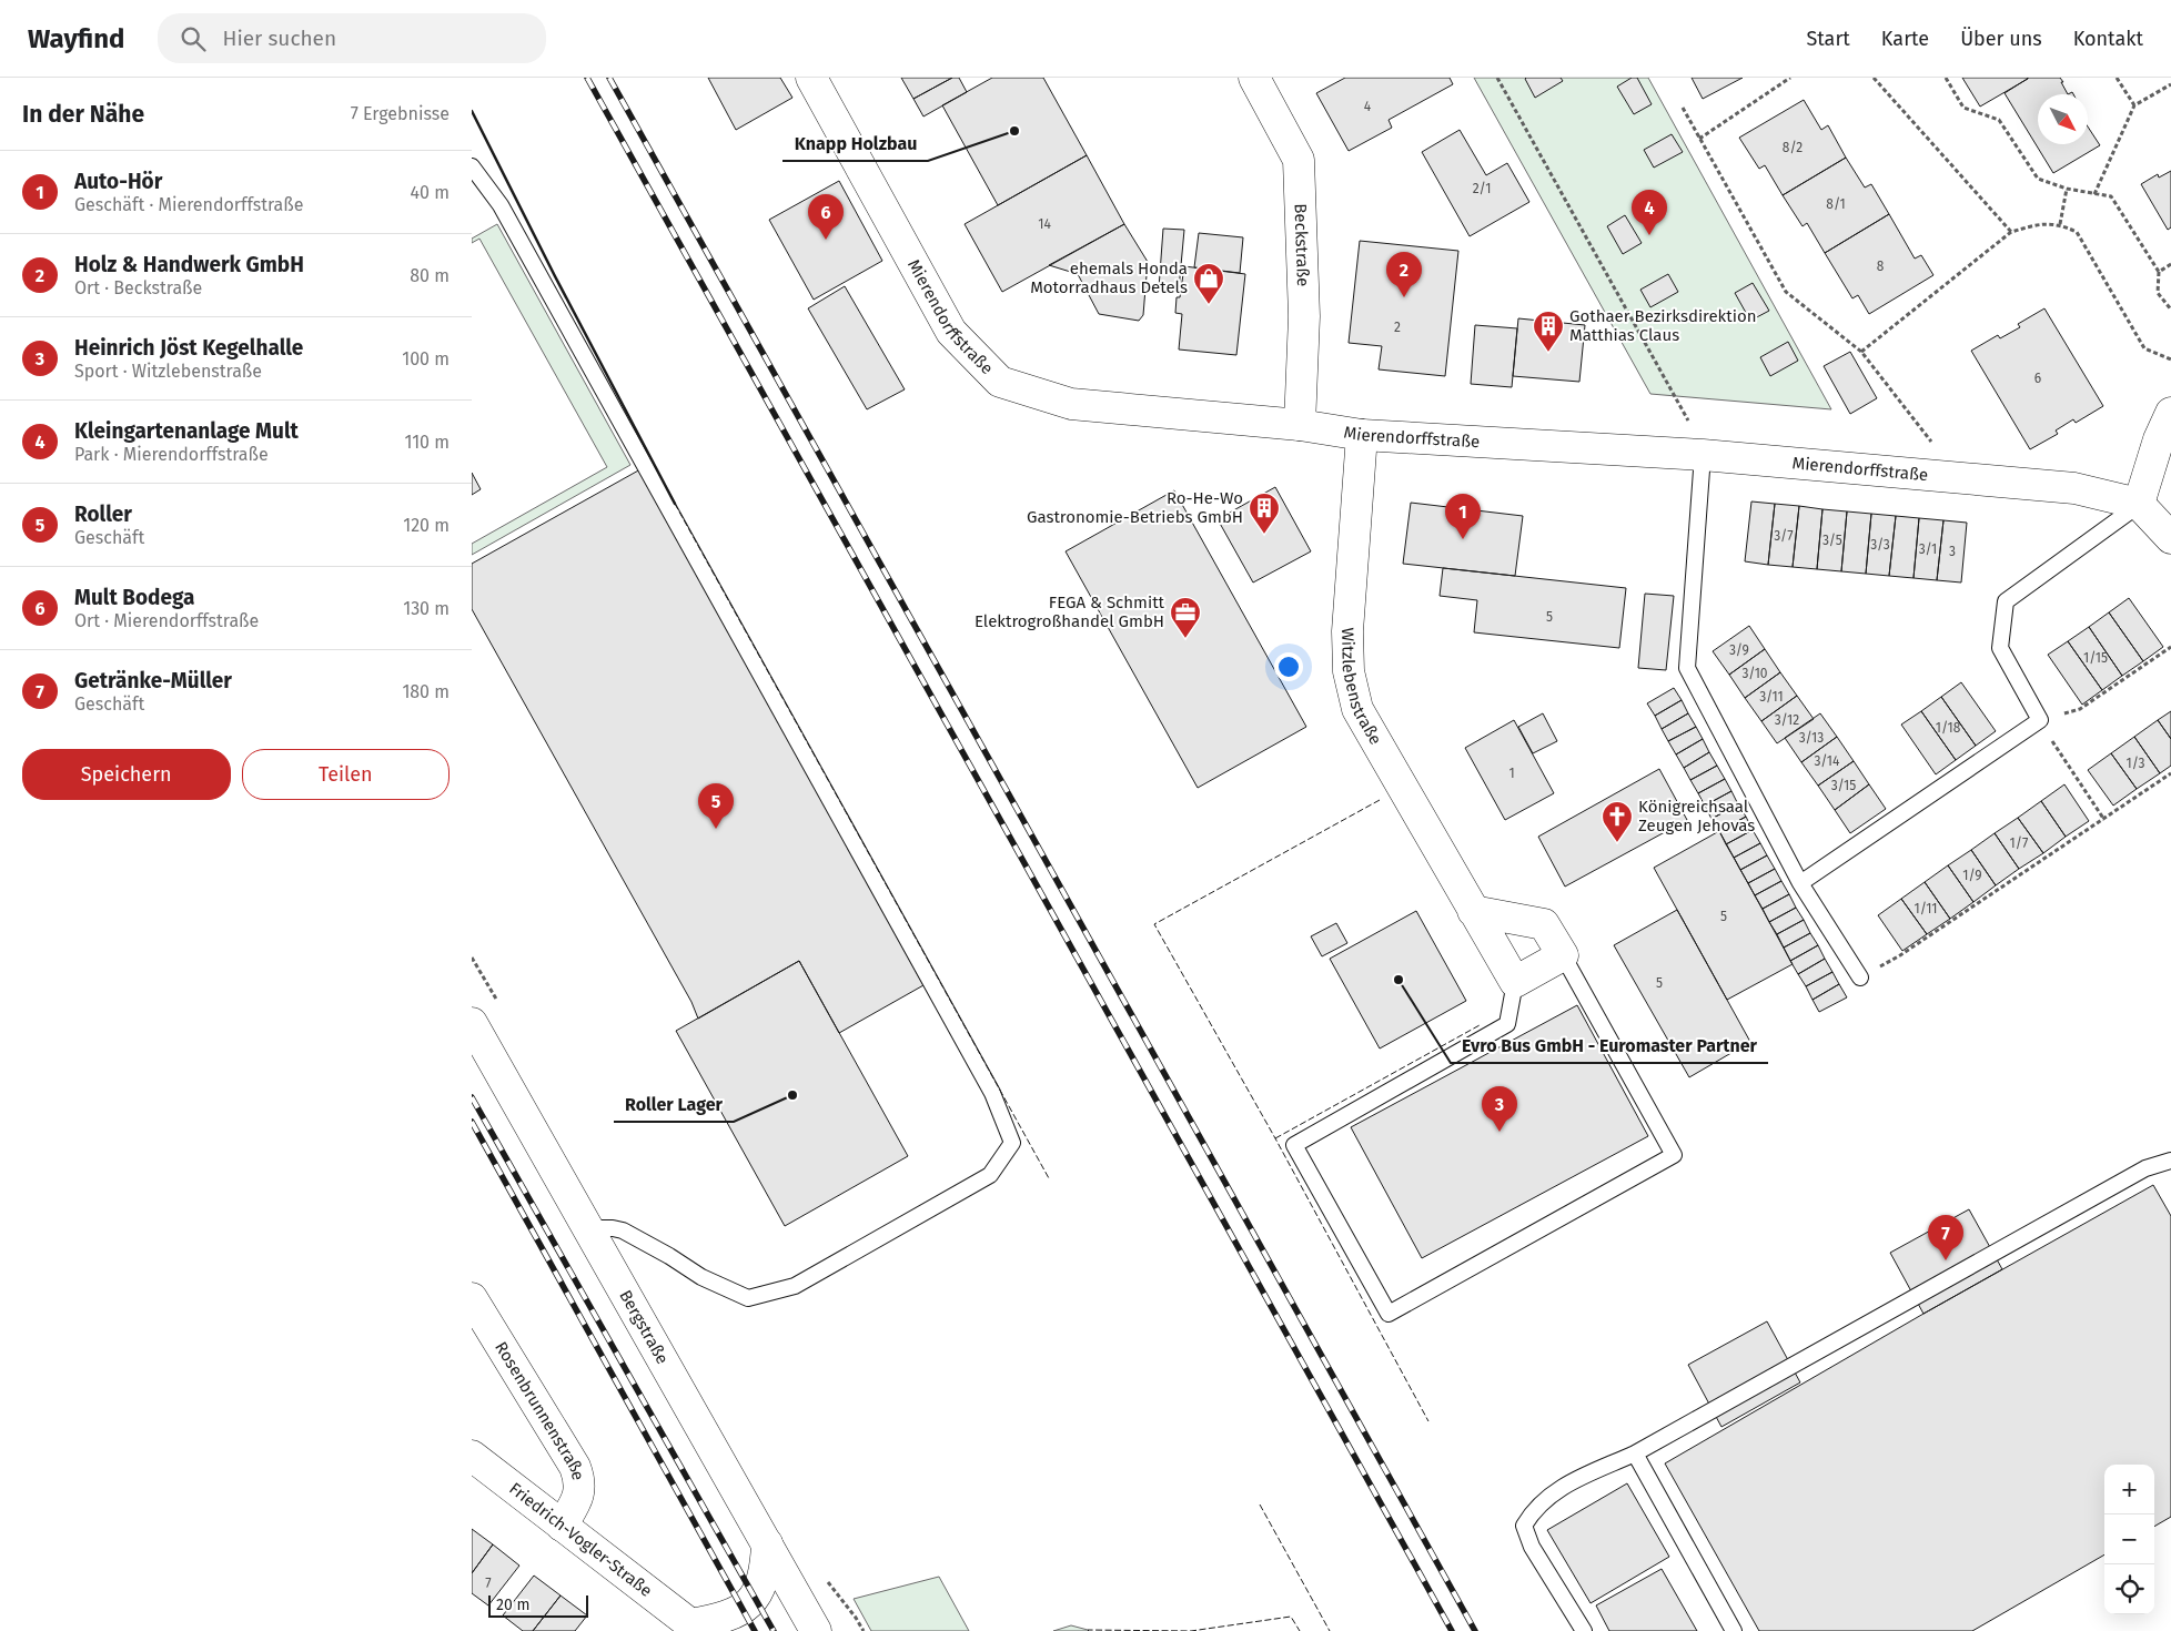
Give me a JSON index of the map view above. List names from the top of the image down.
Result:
{
  "streets": {
    "street": [
      "Beckstraße",
      "Mierendorffstraße",
      "Witzlebenstraße",
      "Bergstraße",
      "Rosenbrunnenstraße",
      "Friedrich-Vogler-Straße"
    ]
  },
  "crossings": [
    ["Beckstraße", "Mierendorffstraße"],
    ["Mierendorffstraße", "Witzlebenstraße"],
    ["Bergstraße", "Friedrich-Vogler-Straße"],
    ["Rosenbrunnenstraße", "Friedrich-Vogler-Straße"]
  ],
  "places": {
    "other": ["Knapp Holzbau", "Evro Bus GmbH - Euromaster Partner", "Roller Lager"],
    "shop": ["ehemals Honda Motorradhaus Detels"],
    "building": ["Gothaer Bezirksdirektion Matthias Claus", "Ro-He-Wo Gastronomie-Betriebs GmbH"],
    "office": ["FEGA & Schmitt Elektrogroßhandel GmbH"],
    "church": ["Königreichsaal Zeugen Jehovas"]
  },
  "house_numbers": [
    "4",
    "8/2",
    "2/1",
    "8/1",
    "14",
    "8",
    "2",
    "6",
    "3/7",
    "3/5",
    "3/3",
    "3/1",
    "3",
    "5",
    "3/9",
    "1/15",
    "3/10",
    "3/11",
    "3/12",
    "1/18",
    "3/13",
    "3/14",
    "1/3",
    "1",
    "3/15",
    "1/7",
    "1/9",
    "1/11",
    "5",
    "5",
    "7"
  ],
  "scale_bar": "20 m",
  "north": "bottom right",
  "page": {
    "header": "Wayfind",
    "search": "Hier suchen",
    "nav": [
      "Start",
      "Karte",
      "Über uns",
      "Kontakt"
    ],
    "heading": ["In der Nähe", "7 Ergebnisse"],
    "list": [
      {
        "mark": "1",
        "name": "Auto-Hör",
        "note": "Geschäft · Mierendorffstraße",
        "value": "40 m"
      },
      {
        "mark": "2",
        "name": "Holz & Handwerk GmbH",
        "note": "Ort · Beckstraße",
        "value": "80 m"
      },
      {
        "mark": "3",
        "name": "Heinrich Jöst Kegelhalle",
        "note": "Sport · Witzlebenstraße",
        "value": "100 m"
      },
      {
        "mark": "4",
        "name": "Kleingartenanlage Mult",
        "note": "Park · Mierendorffstraße",
        "value": "110 m"
      },
      {
        "mark": "5",
        "name": "Roller",
        "note": "Geschäft",
        "value": "120 m"
      },
      {
        "mark": "6",
        "name": "Mult Bodega",
        "note": "Ort · Mierendorffstraße",
        "value": "130 m"
      },
      {
        "mark": "7",
        "name": "Getränke-Müller",
        "note": "Geschäft",
        "value": "180 m"
      }
    ],
    "pins": [
      "4",
      "6",
      "2",
      "1",
      "5",
      "3",
      "7"
    ],
    "buttons": ["Speichern", "Teilen"],
    "map_buttons": ["+", "−"],
    "scale": "20 m"
  }
}
